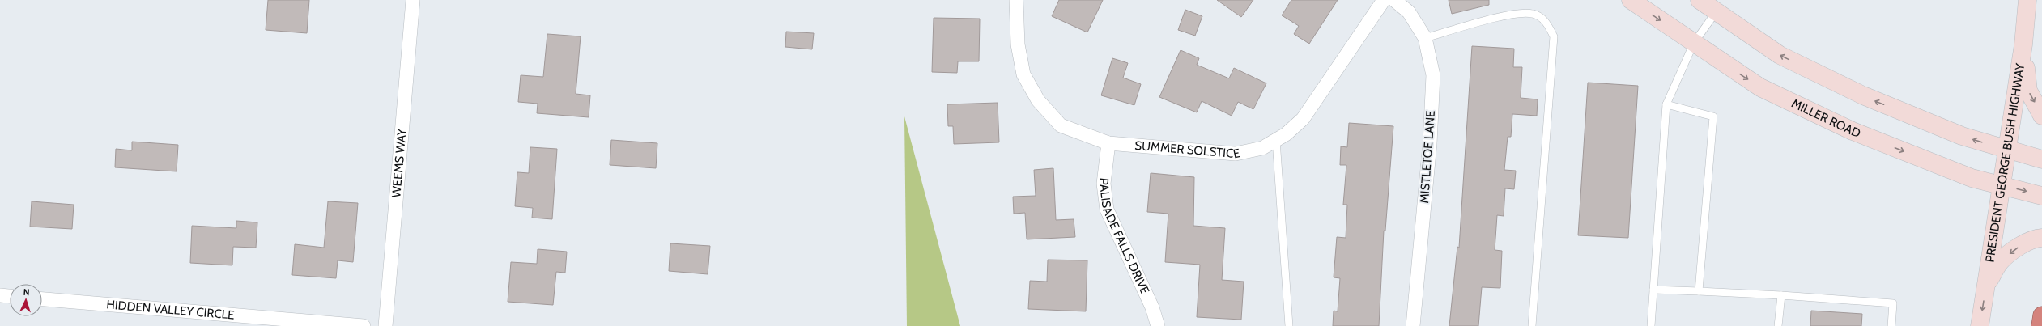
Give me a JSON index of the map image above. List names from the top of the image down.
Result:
{
  "streets": {
    "main road": ["MILLER ROAD", "PRESIDENT GEORGE BUSH HIGHWAY"],
    "street": [
      "SUMMER SOLSTICE",
      "MISTLETOE LANE",
      "WEEMS WAY",
      "PALISADE FALLS DRIVE",
      "HIDDEN VALLEY CIRCLE"
    ]
  },
  "crossings": [
    ["MILLER ROAD", "PRESIDENT GEORGE BUSH HIGHWAY"],
    ["SUMMER SOLSTICE", "PALISADE FALLS DRIVE"]
  ],
  "north": "top"
}
